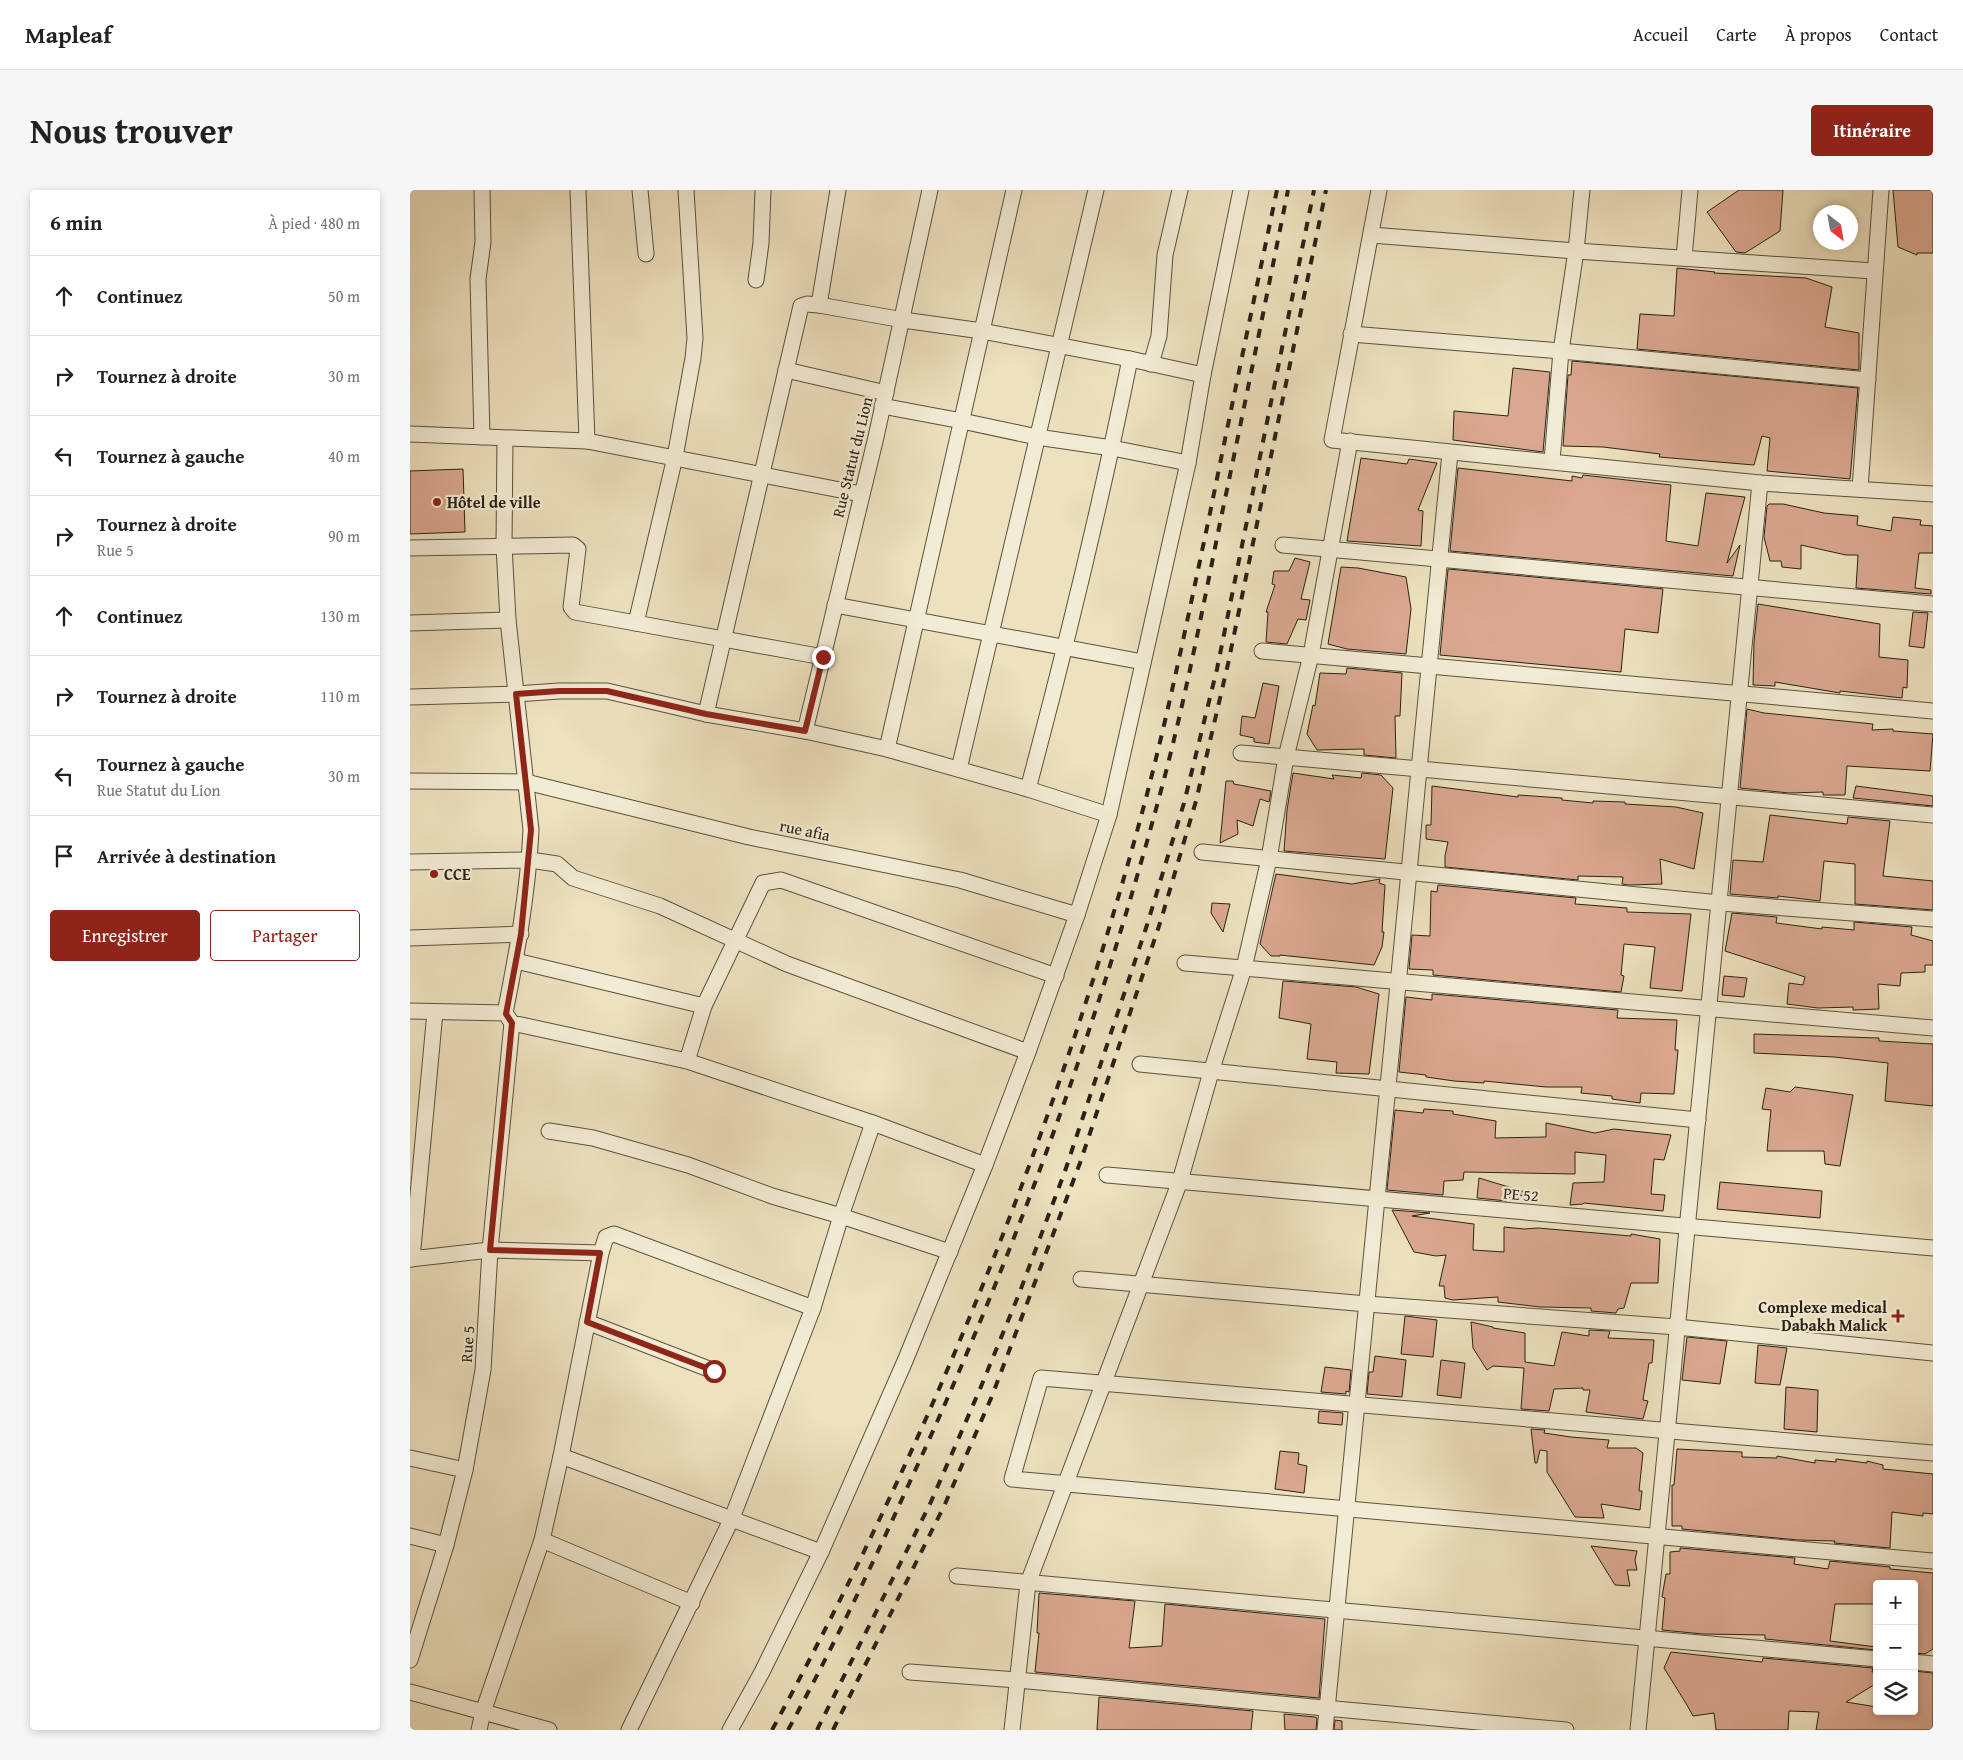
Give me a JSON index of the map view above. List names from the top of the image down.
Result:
{
  "streets": {
    "street": [
      "Rue Statut du Lion",
      "rue afia",
      "PE 52",
      "Rue 5"
    ]
  },
  "crossings": [
    ["rue afia", "Rue 5"]
  ],
  "places": {
    "other": ["Hôtel de ville", "CCE"],
    "health": ["Complexe medical Dabakh Malick"]
  },
  "north": "bottom right",
  "page": {
    "header": "Mapleaf",
    "nav": [
      "Accueil",
      "Carte",
      "À propos",
      "Contact"
    ],
    "title": "Nous trouver",
    "buttons": [
      "Itinéraire",
      ["Enregistrer", "Partager"]
    ],
    "heading": ["6 min", "À pied · 480 m"],
    "list": [
      ["Continuez", "50 m"],
      ["Tournez à droite", "30 m"],
      ["Tournez à gauche", "40 m"],
      ["Tournez à droite", "Rue 5", "90 m"],
      ["Continuez", "130 m"],
      ["Tournez à droite", "110 m"],
      ["Tournez à gauche", "Rue Statut du Lion", "30 m"],
      "Arrivée à destination"
    ],
    "map_buttons": ["+", "−"]
  }
}
